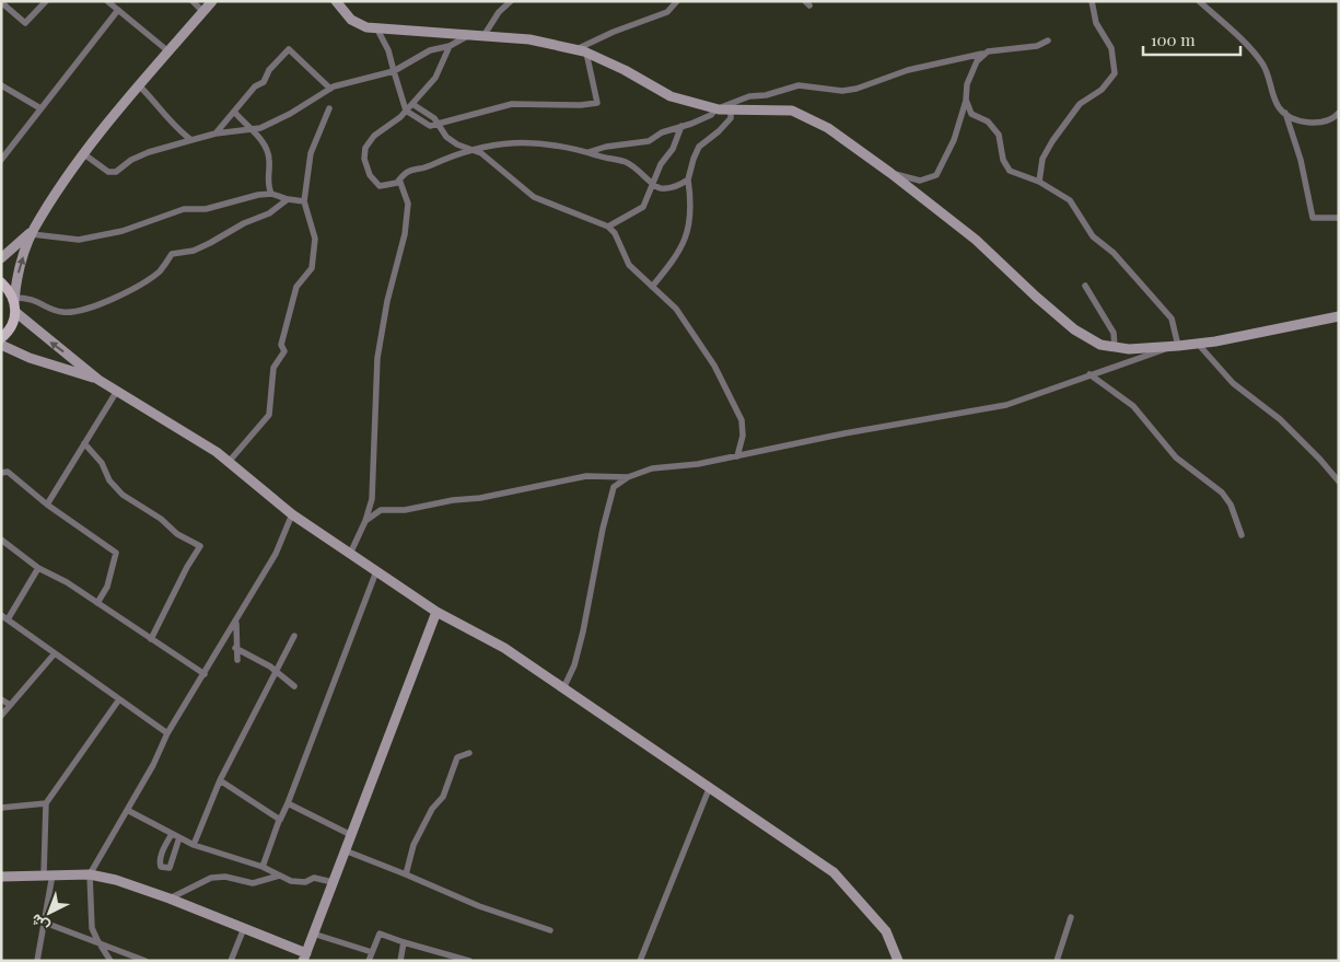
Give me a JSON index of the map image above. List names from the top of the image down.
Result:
{
  "scale_bar": "100 m",
  "north": "bottom left"
}
